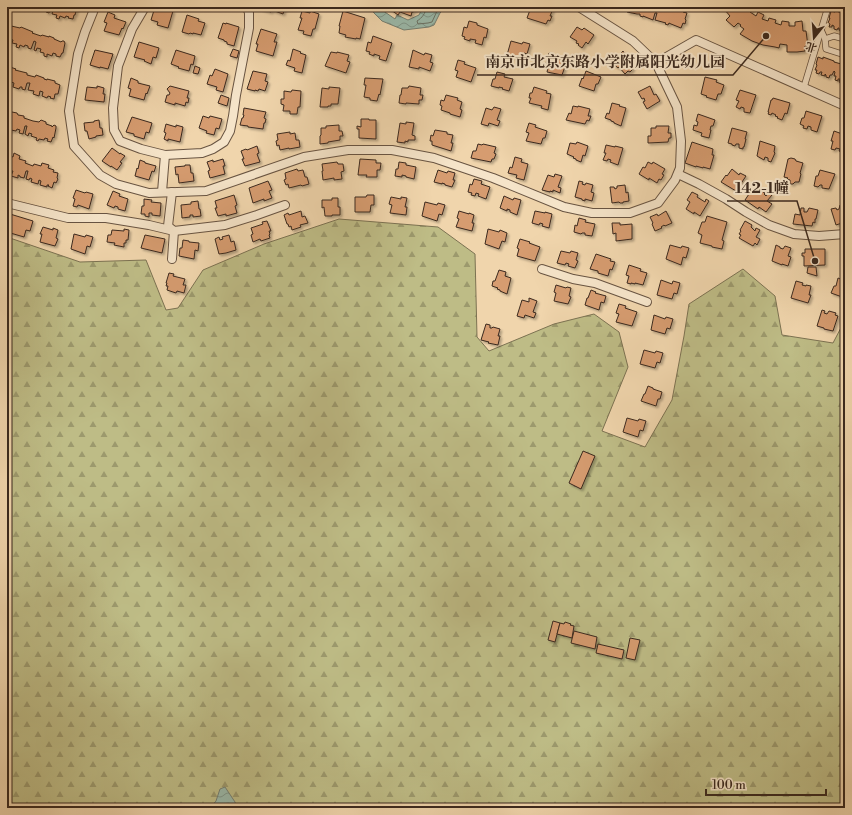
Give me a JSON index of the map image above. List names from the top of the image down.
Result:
{
  "places": ["南京市北京东路小学附属阳光幼儿园", "142-1幢"],
  "scale_bar": "100 m",
  "north": "bottom"
}
